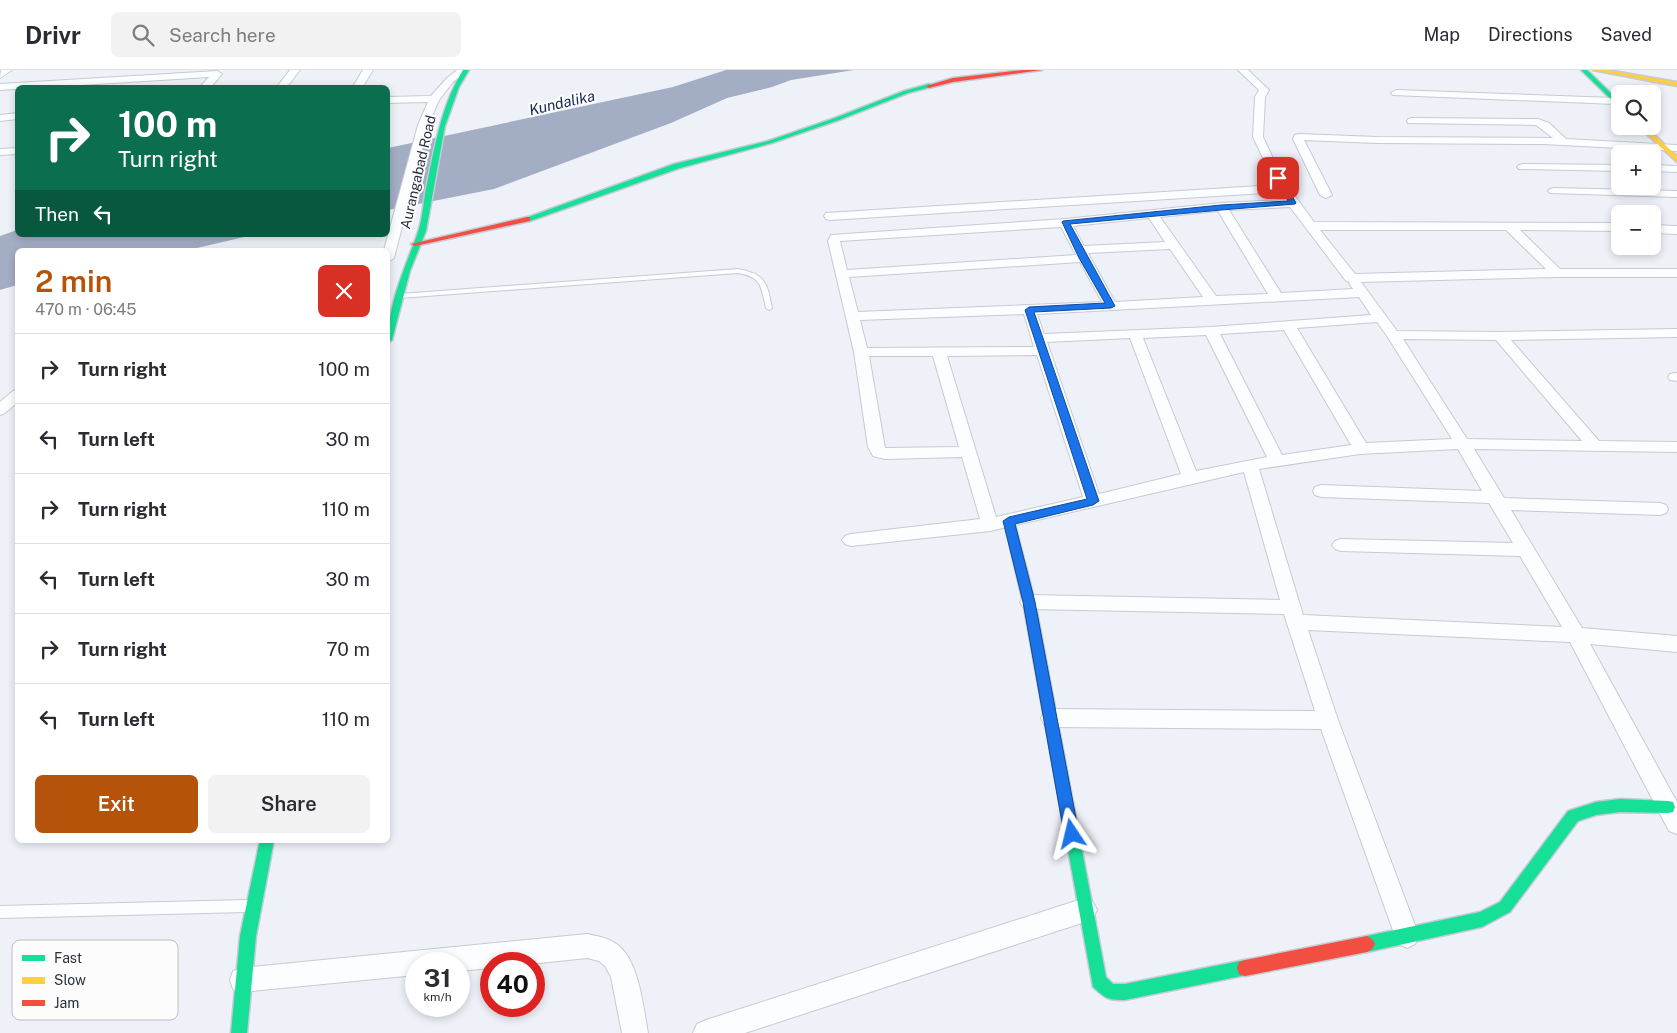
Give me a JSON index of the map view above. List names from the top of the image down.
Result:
{
  "streets": {
    "street": ["Aurangabad Road"]
  },
  "water": ["Kundalika"],
  "legend": ["Fast", "Slow", "Jam"],
  "page": {
    "header": "Drivr",
    "search": "Search here",
    "nav": ["Map", "Directions", "Saved"],
    "map_buttons": ["+", "−"],
    "turn": ["100 m", "Turn right"],
    "then": "Then",
    "heading": ["2 min", "470 m · 06:45"],
    "list": [
      {
        "name": "Turn right",
        "value": "100 m"
      },
      {
        "name": "Turn left",
        "value": "30 m"
      },
      {
        "name": "Turn right",
        "value": "110 m"
      },
      {
        "name": "Turn left",
        "value": "30 m"
      },
      {
        "name": "Turn right",
        "value": "70 m"
      },
      {
        "name": "Turn left",
        "value": "110 m"
      }
    ],
    "buttons": ["Exit", "Share"],
    "speed": "31 km/h",
    "limit": "40"
  }
}
